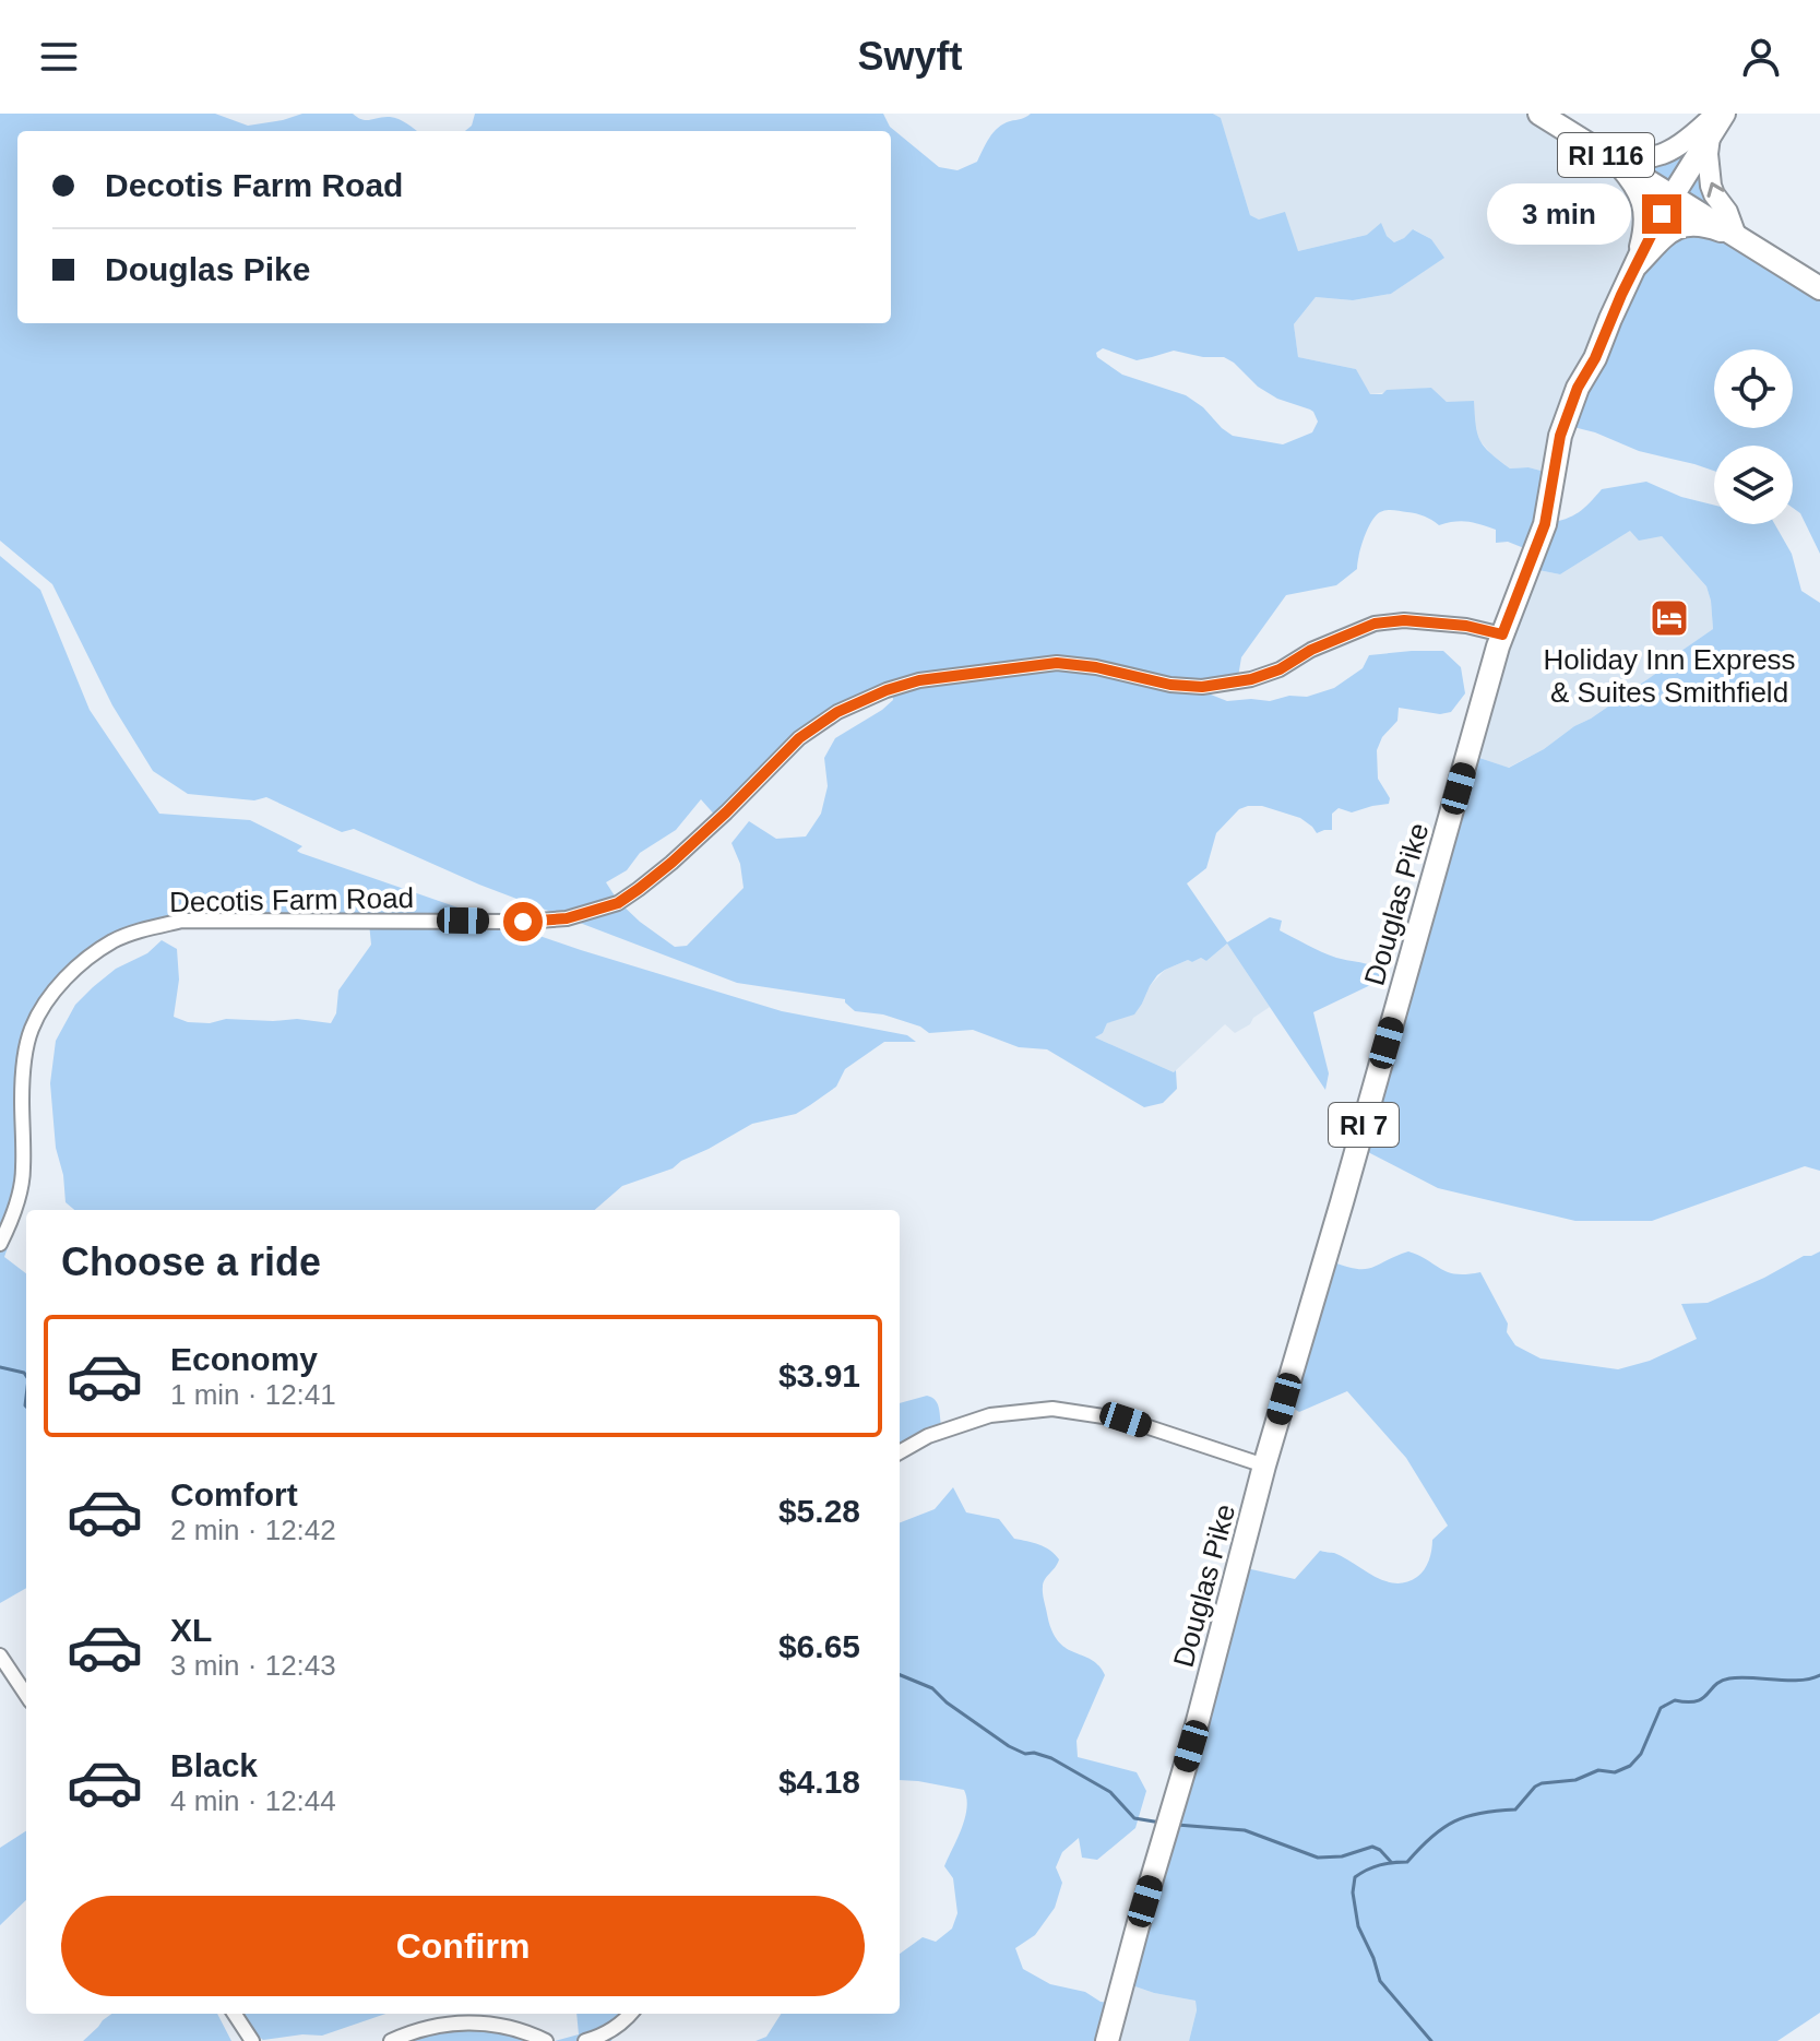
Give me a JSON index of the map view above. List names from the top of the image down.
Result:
{
  "streets": {
    "main road": ["RI 116", "Douglas Pike", "RI 7"],
    "street": ["Decotis Farm Road"]
  },
  "crossings": [
    ["RI 116", "Douglas Pike"],
    ["Decotis Farm Road", "Douglas Pike"]
  ],
  "places": {
    "hotel": ["Holiday Inn Express & Suites Smithfield"]
  },
  "page": {
    "header": "Swyft",
    "banner": ["Decotis Farm Road", "Douglas Pike"],
    "bubble": "3 min",
    "heading": "Choose a ride",
    "list": [
      {
        "name": "Economy",
        "note": "1 min · 12:41",
        "value": "$3.91"
      },
      {
        "name": "Comfort",
        "note": "2 min · 12:42",
        "value": "$5.28"
      },
      {
        "name": "XL",
        "note": "3 min · 12:43",
        "value": "$6.65"
      },
      {
        "name": "Black",
        "note": "4 min · 12:44",
        "value": "$4.18"
      }
    ],
    "buttons": "Confirm"
  }
}
